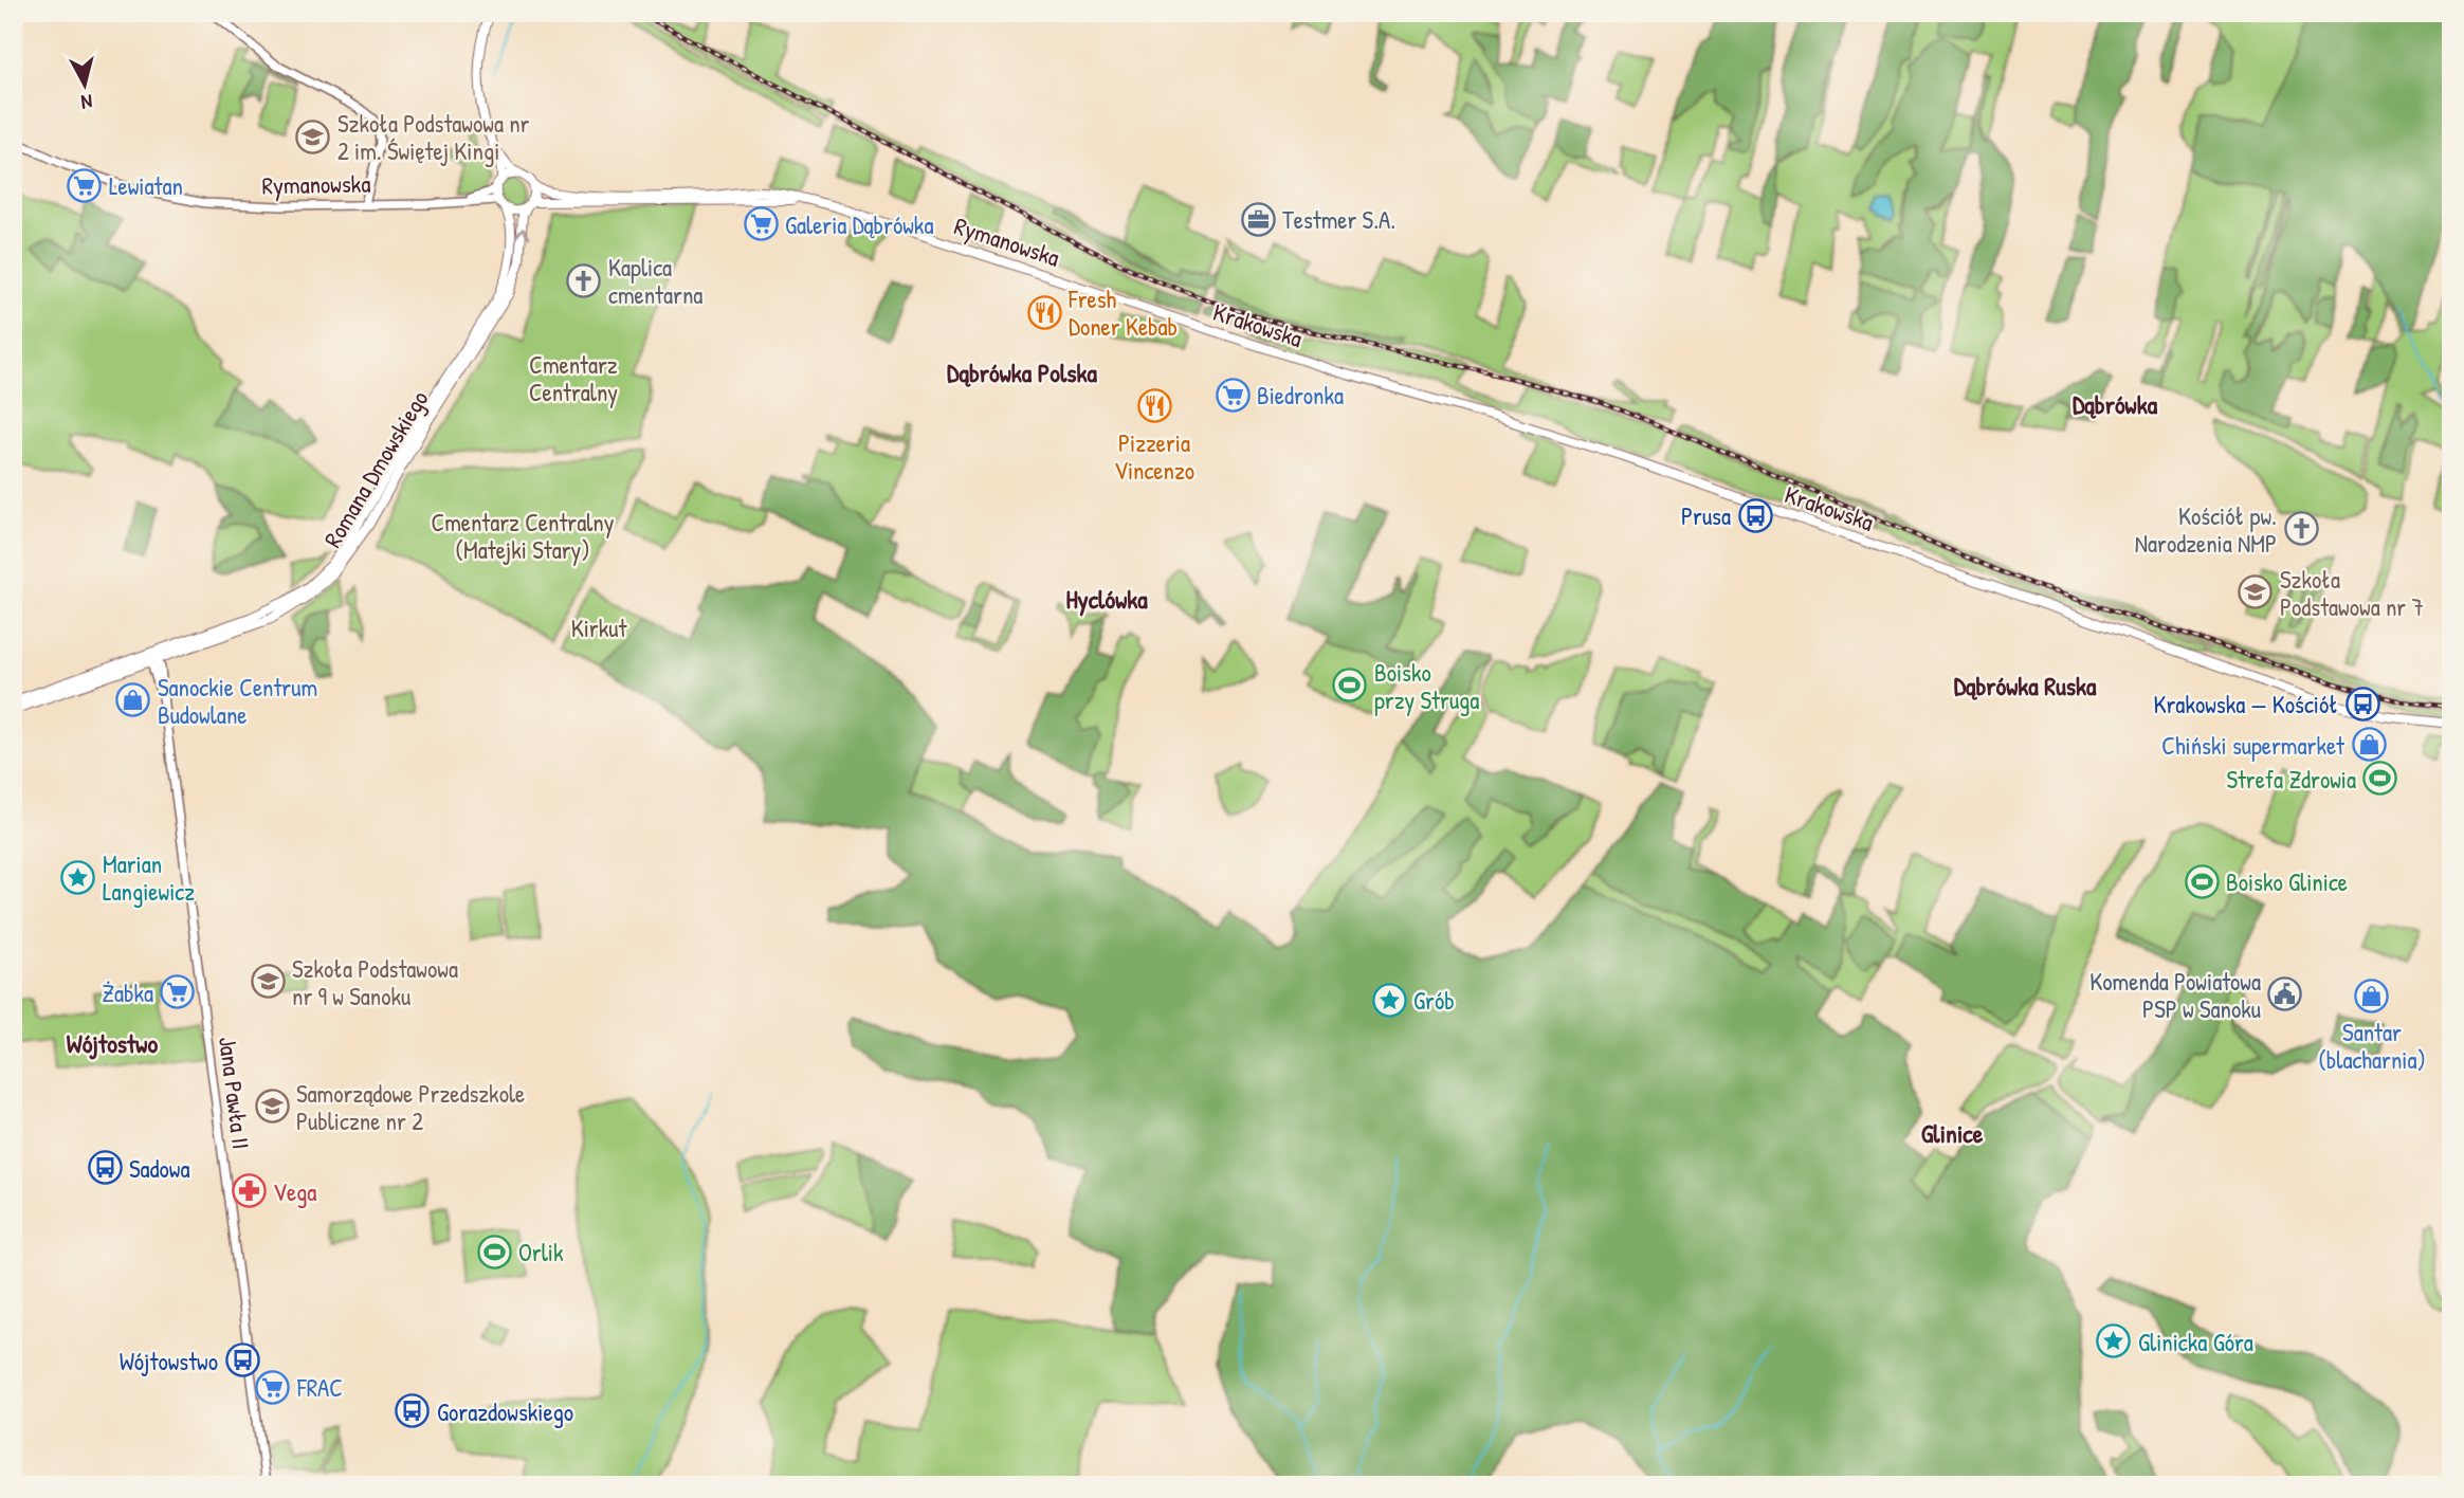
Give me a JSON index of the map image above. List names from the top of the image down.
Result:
{
  "streets": {
    "main road": ["Rymanowska", "Krakowska", "Romana Dmowskiego"],
    "street": ["Jana Pawła II"]
  },
  "crossings": [
    ["Rymanowska", "Krakowska"],
    ["Rymanowska", "Romana Dmowskiego"],
    ["Romana Dmowskiego", "Jana Pawła II"]
  ],
  "districts": [
    "Dąbrówka Polska",
    "Dąbrówka",
    "Hyclówka",
    "Dąbrówka Ruska",
    "Wójtostwo",
    "Glinice"
  ],
  "parks": ["Cmentarz Centralny", "Cmentarz Centralny (Matejki Stary)", "Kirkut"],
  "places": {
    "school or university": [
      "Szkoła Podstawowa nr 2 im. Świętej Kingi",
      "Szkoła Podstawowa nr 7",
      "Szkoła Podstawowa nr 9 w Sanoku",
      "Samorządowe Przedszkole Publiczne nr 2"
    ],
    "supermarket": [
      "Lewiatan",
      "Galeria Dąbrówka",
      "Biedronka",
      "Żabka",
      "FRAC"
    ],
    "office": ["Testmer S.A."],
    "church": ["Kaplica cmentarna", "Kościół pw. Narodzenia NMP"],
    "restaurant": ["Fresh Doner Kebab", "Pizzeria Vincenzo"],
    "bus stop": [
      "Prusa",
      "Krakowska — Kościół",
      "Sadowa",
      "Wójtowstwo",
      "Gorazdowskiego"
    ],
    "sports": [
      "Boisko przy Struga",
      "Strefa Zdrowia",
      "Boisko Glinice",
      "Orlik"
    ],
    "shop": ["Sanockie Centrum Budowlane", "Chiński supermarket", "Santar (blacharnia)"],
    "place": ["Marian Langiewicz", "Grób", "Glinicka Góra"],
    "public building": ["Komenda Powiatowa PSP w Sanoku"],
    "pharmacy": ["Vega"]
  },
  "north": "bottom"
}
